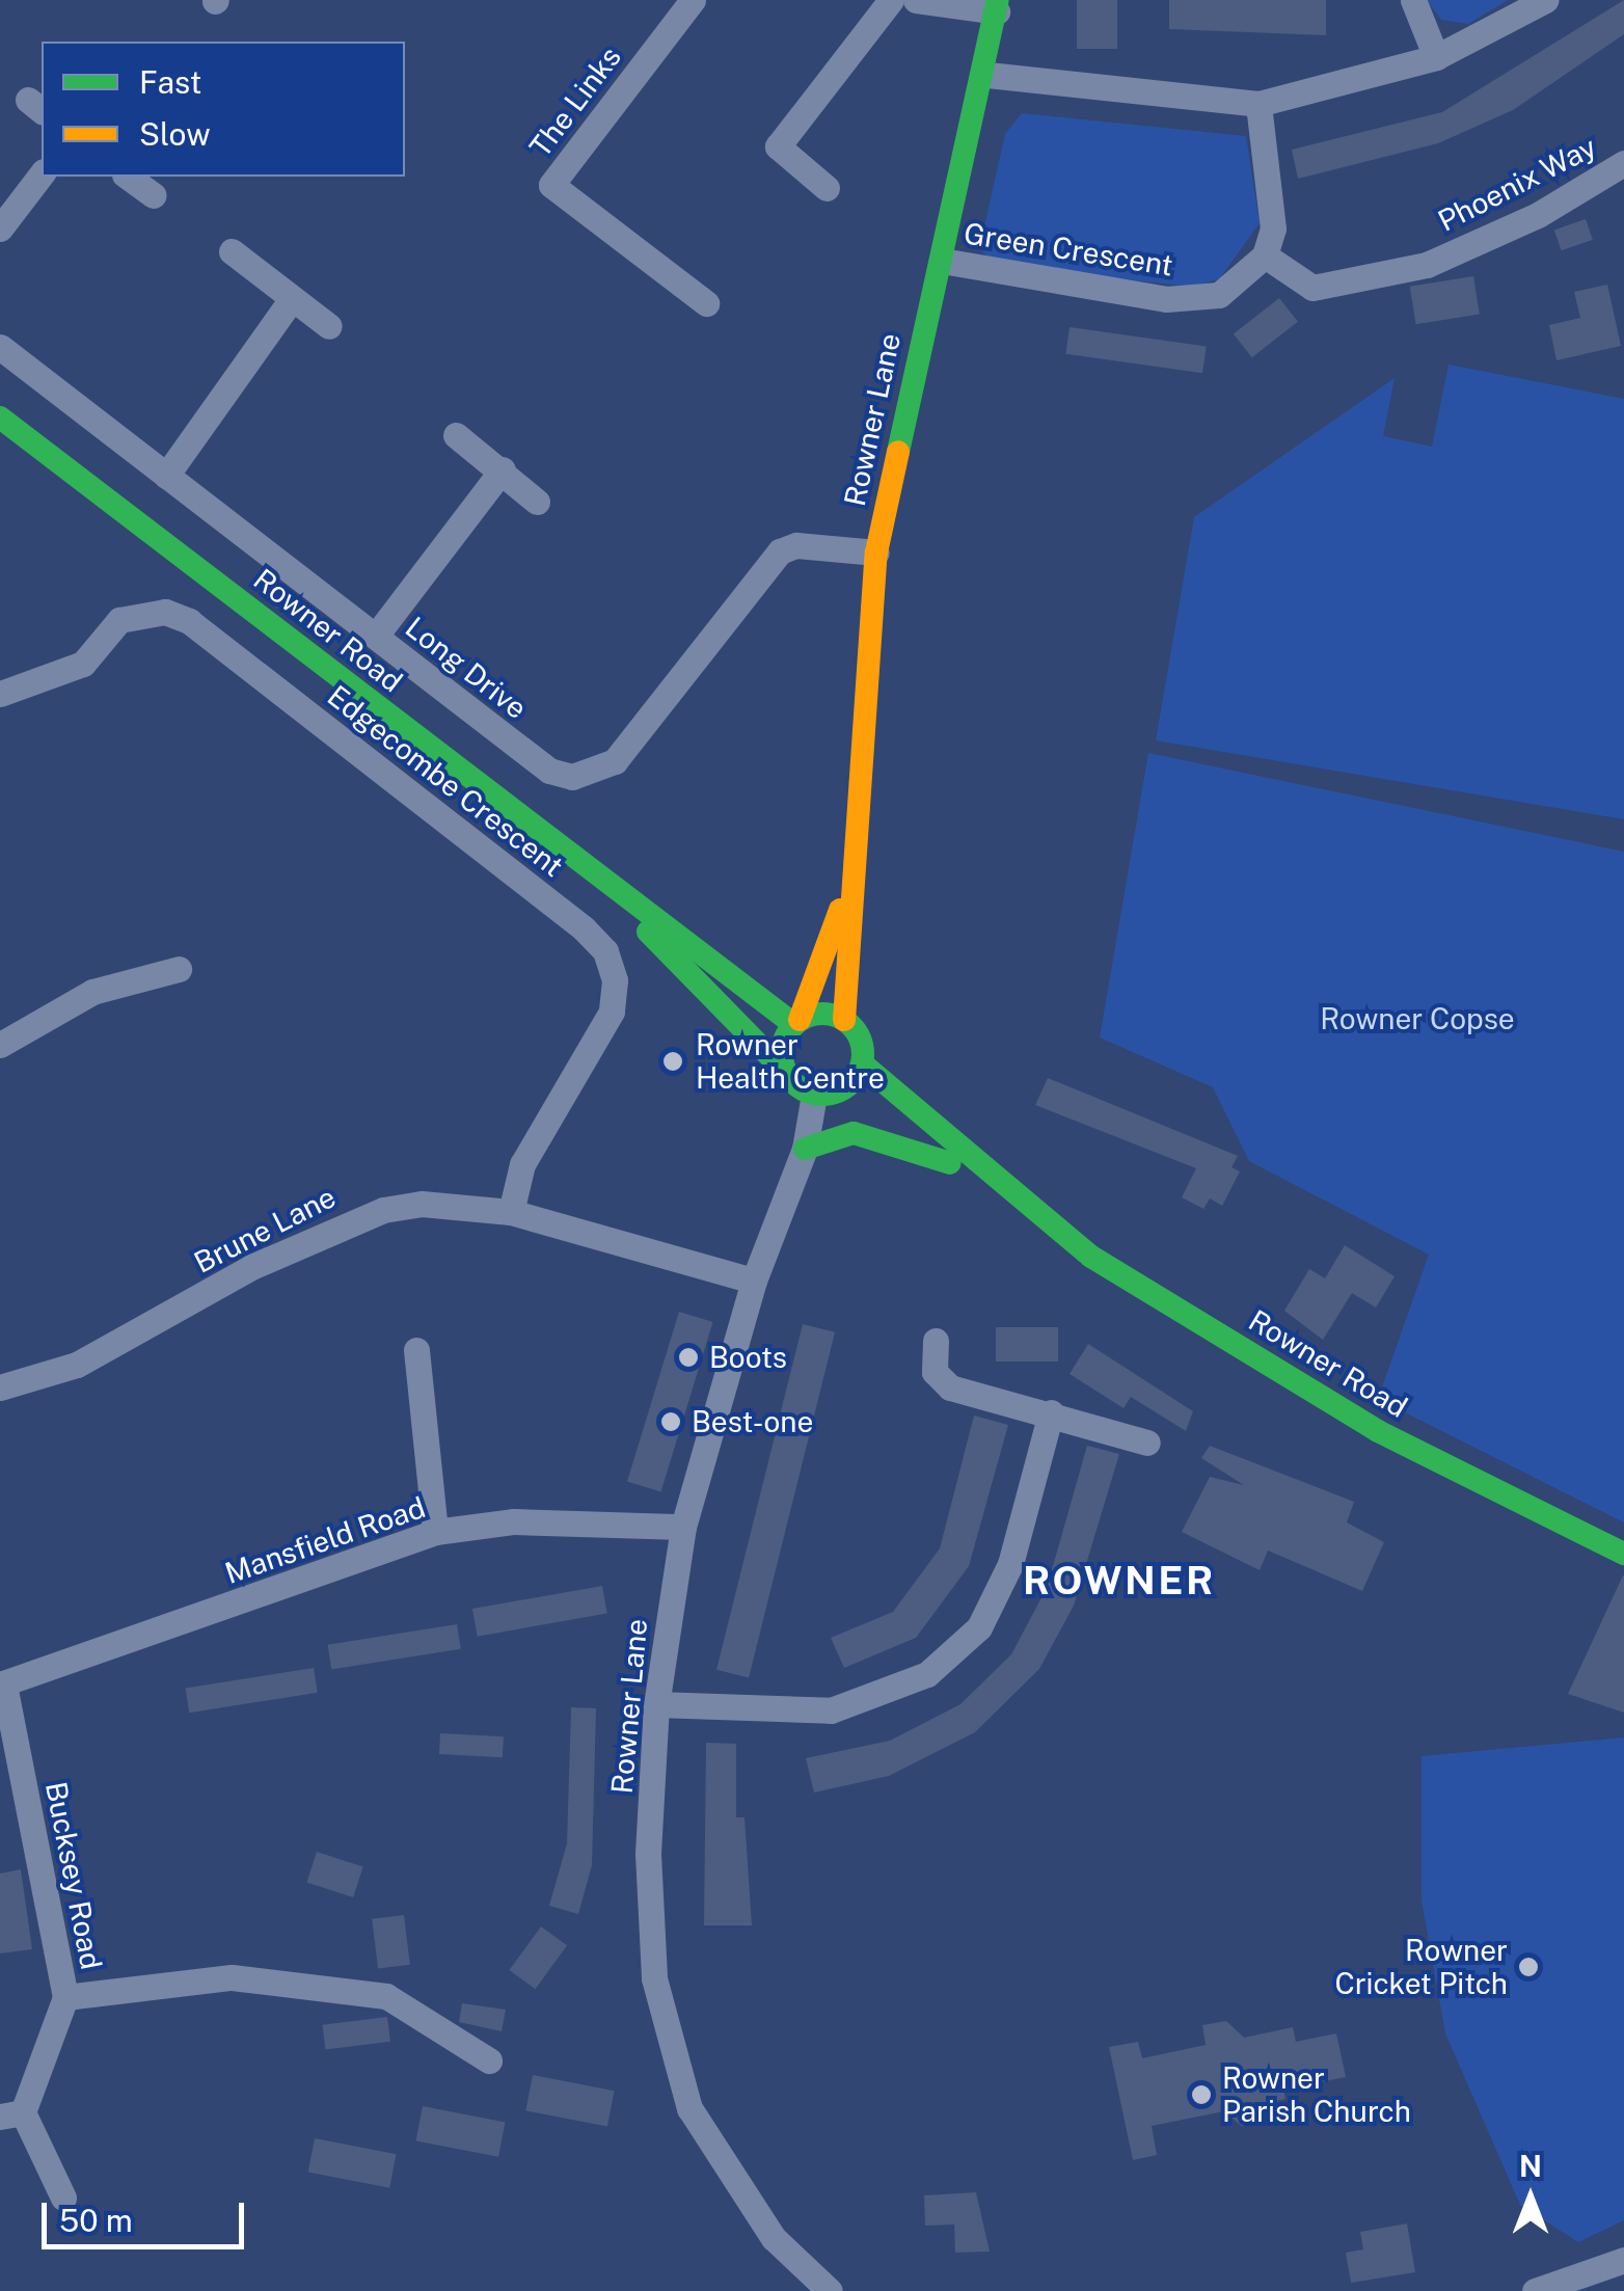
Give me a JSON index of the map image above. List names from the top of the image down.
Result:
{
  "streets": {
    "main road": ["Rowner Lane", "Rowner Road"],
    "street": [
      "The Links",
      "Phoenix Way",
      "Green Crescent",
      "Long Drive",
      "Edgecombe Crescent",
      "Brune Lane",
      "Mansfield Road",
      "Bucksey Road"
    ]
  },
  "crossings": [
    ["Phoenix Way", "Green Crescent"],
    ["Green Crescent", "Rowner Lane"],
    ["Rowner Lane", "Rowner Road"],
    ["Rowner Lane", "Long Drive"],
    ["Rowner Lane", "Brune Lane"],
    ["Rowner Lane", "Mansfield Road"],
    ["Edgecombe Crescent", "Brune Lane"],
    ["Mansfield Road", "Bucksey Road"]
  ],
  "districts": ["ROWNER"],
  "parks": ["Rowner Copse"],
  "places": [
    "Rowner Health Centre",
    "Boots",
    "Best-one",
    "Rowner Cricket Pitch",
    "Rowner Parish Church"
  ],
  "legend": ["Fast", "Slow"],
  "scale_bar": "50 m",
  "north": "top"
}
